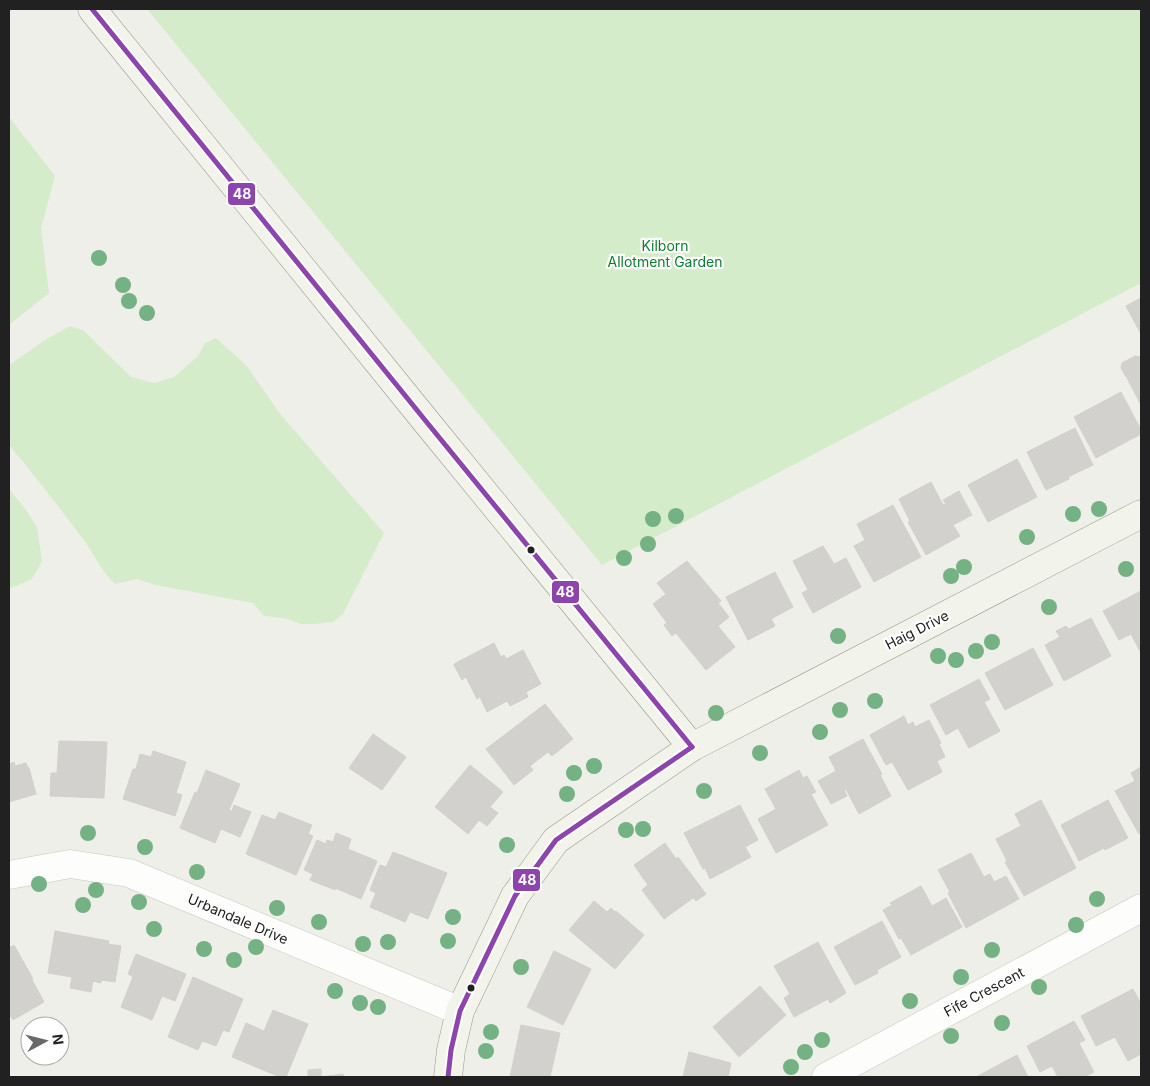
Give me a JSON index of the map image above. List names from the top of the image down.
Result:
{
  "streets": {
    "street": ["Haig Drive", "Urbandale Drive", "Fife Crescent"]
  },
  "crossings": [
    ["Haig Drive", "Urbandale Drive"]
  ],
  "parks": ["Kilborn Allotment Garden"],
  "lines": ["transit line 48"],
  "north": "right"
}
